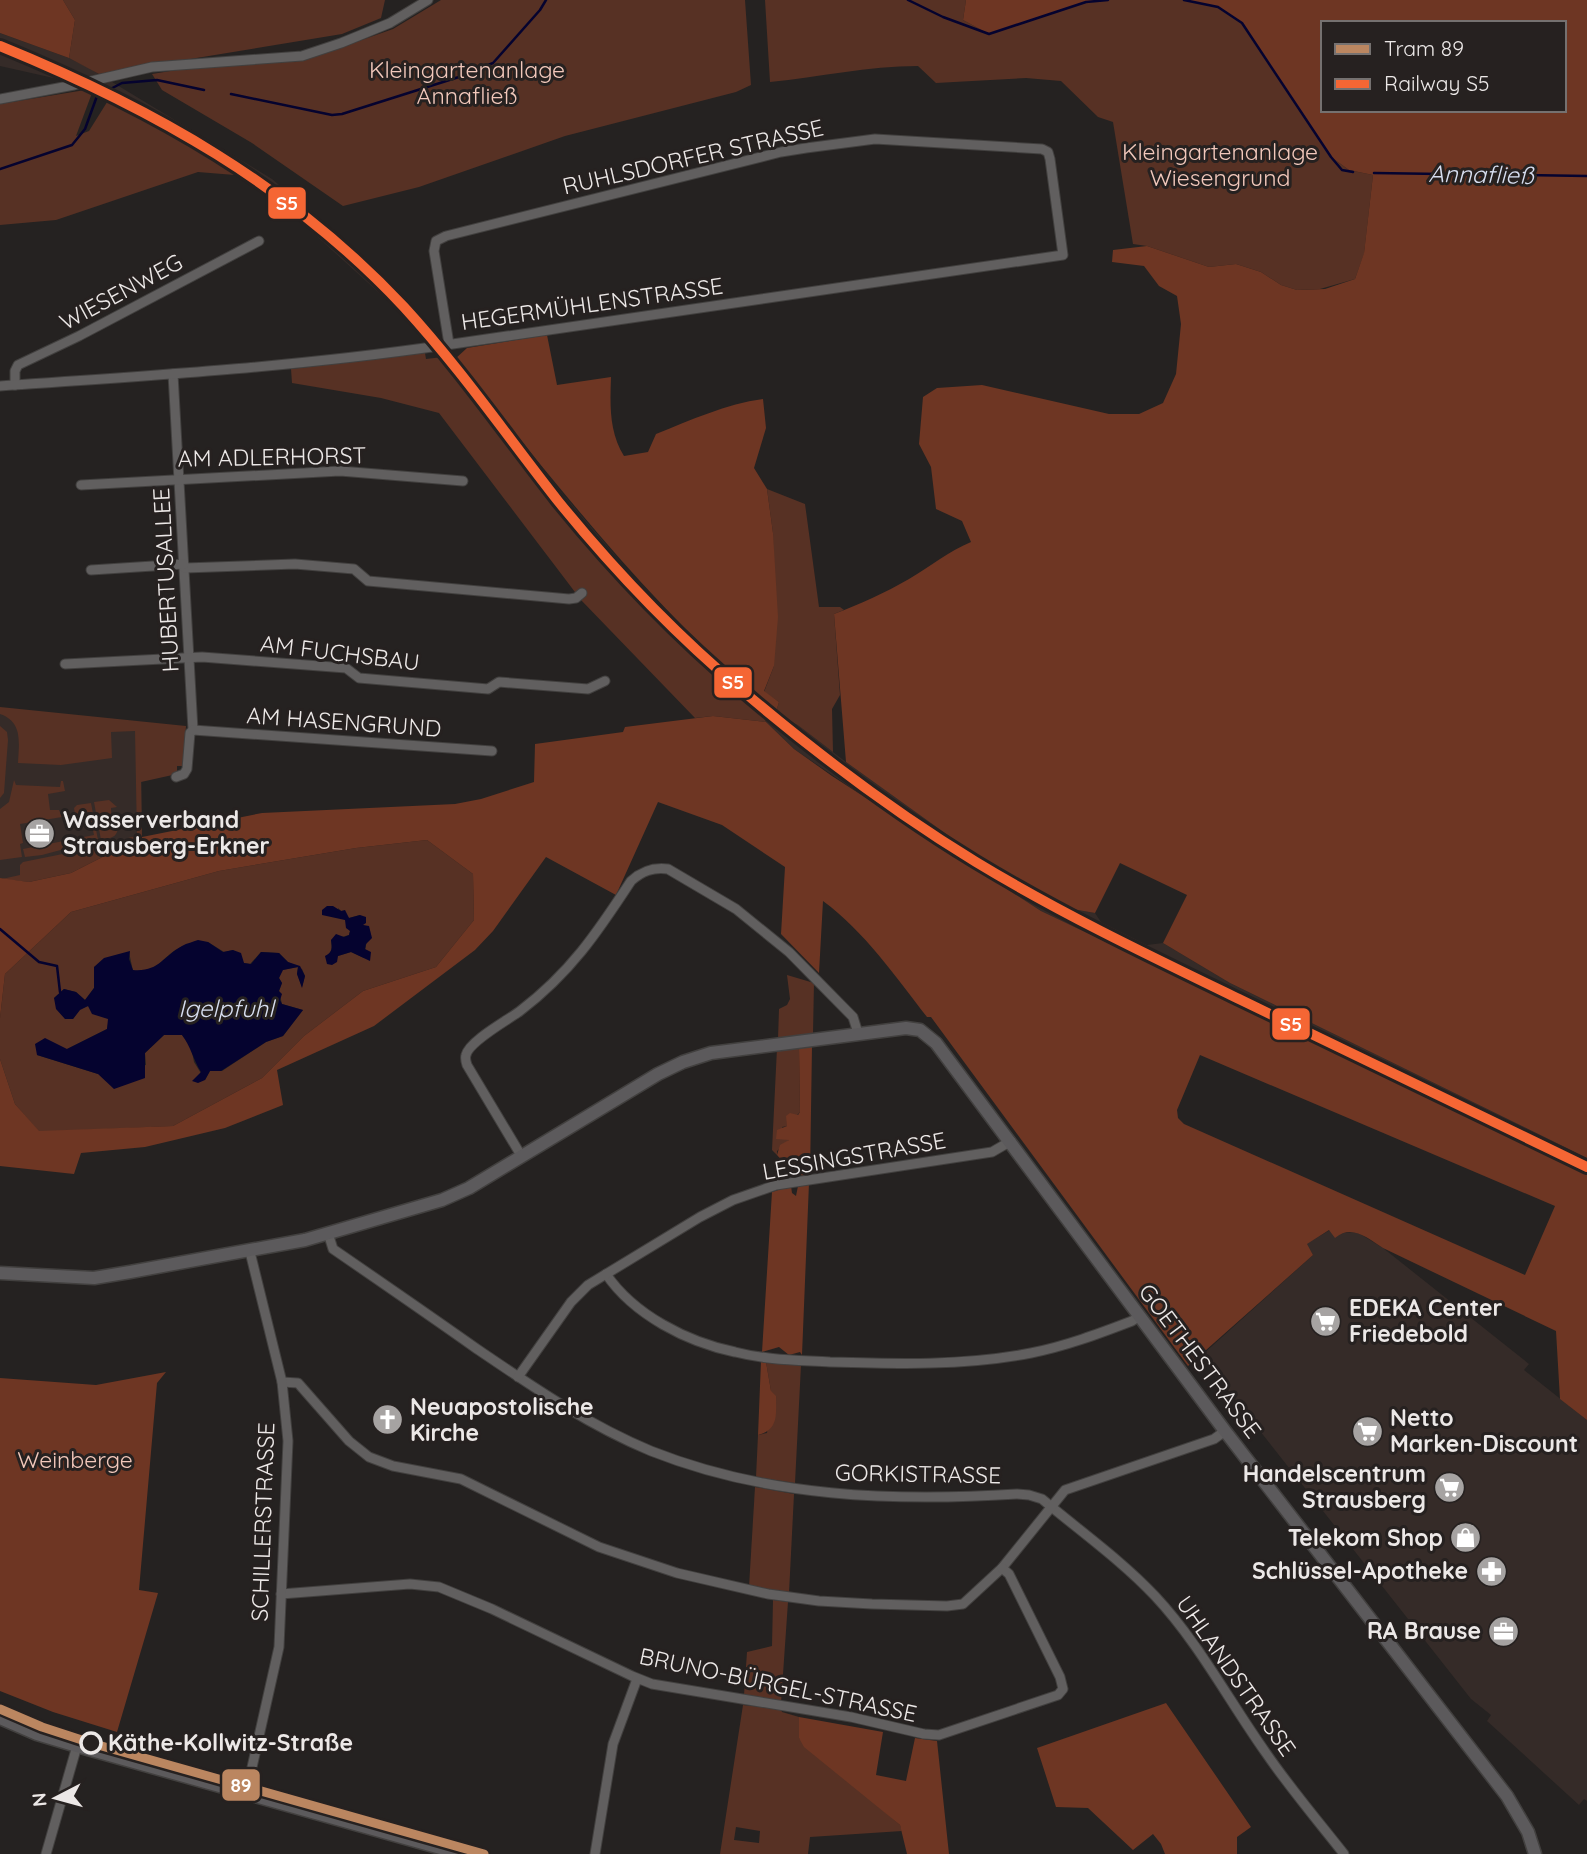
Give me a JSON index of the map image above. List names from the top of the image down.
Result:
{
  "streets": {
    "street": [
      "RUHLSDORFER STRASSE",
      "WIESENWEG",
      "HEGERMÜHLENSTRASSE",
      "AM ADLERHORST",
      "HUBERTUSALLEE",
      "AM FUCHSBAU",
      "AM HASENGRUND",
      "LESSINGSTRASSE",
      "GOETHESTRASSE",
      "GORKISTRASSE",
      "SCHILLERSTRASSE",
      "UHLANDSTRASSE",
      "BRUNO-BÜRGEL-STRASSE"
    ]
  },
  "crossings": [
    ["RUHLSDORFER STRASSE", "HEGERMÜHLENSTRASSE"],
    ["WIESENWEG", "HEGERMÜHLENSTRASSE"],
    ["HEGERMÜHLENSTRASSE", "HUBERTUSALLEE"],
    ["AM ADLERHORST", "HUBERTUSALLEE"],
    ["HUBERTUSALLEE", "AM FUCHSBAU"],
    ["HUBERTUSALLEE", "AM HASENGRUND"],
    ["LESSINGSTRASSE", "GOETHESTRASSE"],
    ["LESSINGSTRASSE", "GORKISTRASSE"],
    ["GORKISTRASSE", "UHLANDSTRASSE"],
    ["SCHILLERSTRASSE", "BRUNO-BÜRGEL-STRASSE"]
  ],
  "water": ["Annafließ", "Igelpfuhl"],
  "parks": ["Kleingartenanlage Annafließ", "Kleingartenanlage Wiesengrund", "Weinberge"],
  "places": {
    "office": ["Wasserverband Strausberg-Erkner", "RA Brause"],
    "supermarket": ["EDEKA Center Friedebold", "Netto Marken-Discount", "Handelscentrum Strausberg"],
    "church": ["Neuapostolische Kirche"],
    "shop": ["Telekom Shop"],
    "pharmacy": ["Schlüssel-Apotheke"],
    "other": ["Käthe-Kollwitz-Straße"]
  },
  "lines": ["rail line S5", "tram line 89"],
  "legend": ["Tram 89", "Railway S5"],
  "north": "left"
}
